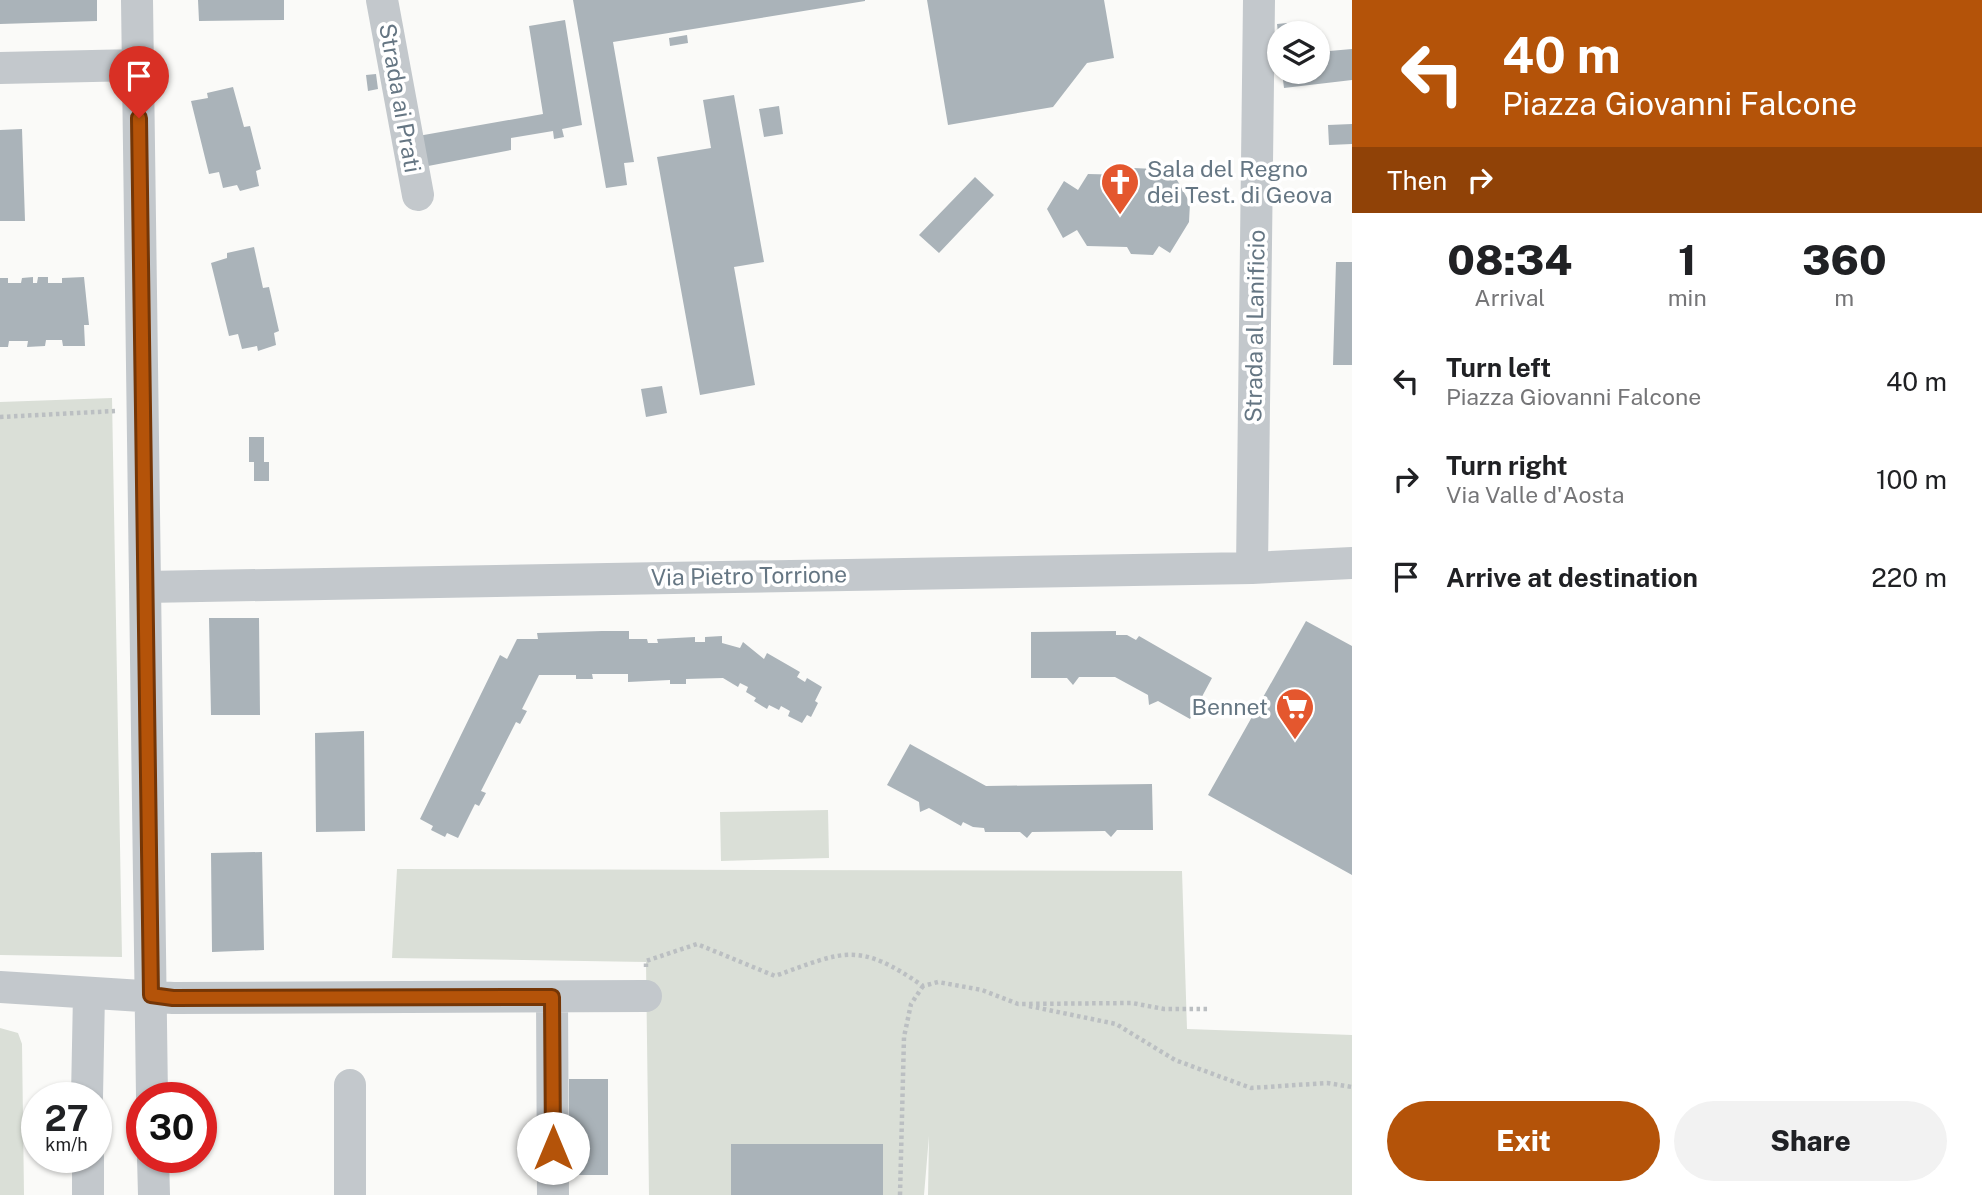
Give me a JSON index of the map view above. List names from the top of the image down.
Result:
{
  "streets": {
    "street": ["Strada ai Prati", "Strada al Lanificio", "Via Pietro Torrione"]
  },
  "crossings": [
    ["Strada al Lanificio", "Via Pietro Torrione"]
  ],
  "places": {
    "church": ["Sala del Regno dei Test. di Geova"],
    "supermarket": ["Bennet"]
  },
  "page": {
    "turn": ["40 m", "Piazza Giovanni Falcone"],
    "then": "Then",
    "eta": [
      "08:34",
      "Arrival",
      "1",
      "min",
      "360",
      "m"
    ],
    "list": [
      {
        "name": "Turn left",
        "note": "Piazza Giovanni Falcone",
        "value": "40 m"
      },
      {
        "name": "Turn right",
        "note": "Via Valle d'Aosta",
        "value": "100 m"
      },
      {
        "name": "Arrive at destination",
        "value": "220 m"
      }
    ],
    "speed": "27 km/h",
    "limit": "30",
    "buttons": ["Exit", "Share"]
  }
}
